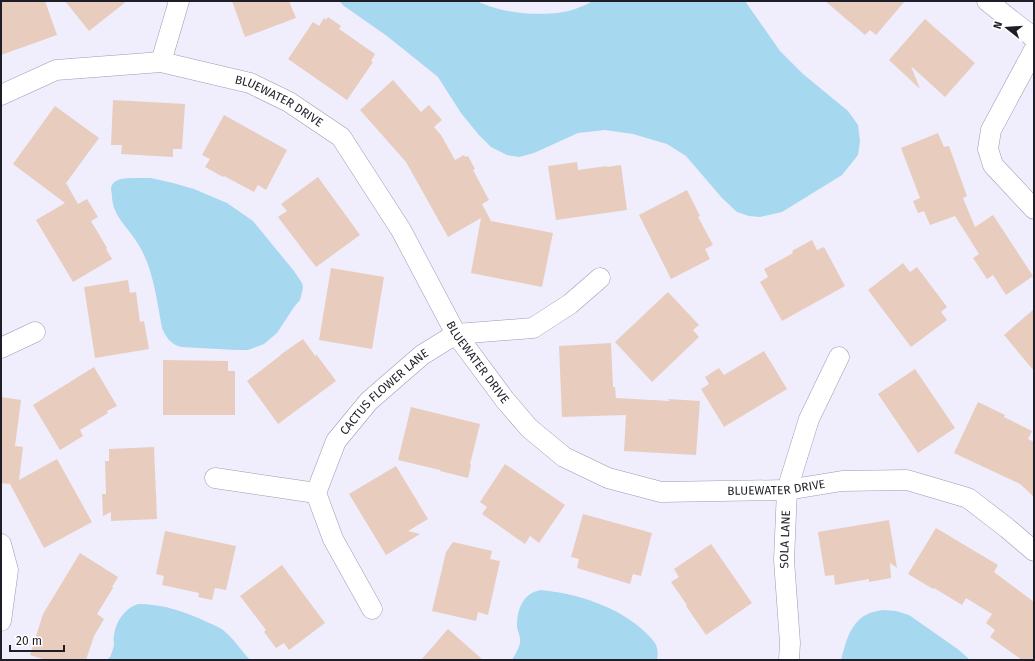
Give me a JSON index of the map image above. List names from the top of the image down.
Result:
{
  "streets": {
    "street": ["BLUEWATER DRIVE", "CACTUS FLOWER LANE", "SOLA LANE"]
  },
  "crossings": [
    ["BLUEWATER DRIVE", "CACTUS FLOWER LANE"],
    ["BLUEWATER DRIVE", "SOLA LANE"]
  ],
  "scale_bar": "20 m",
  "north": "left"
}
